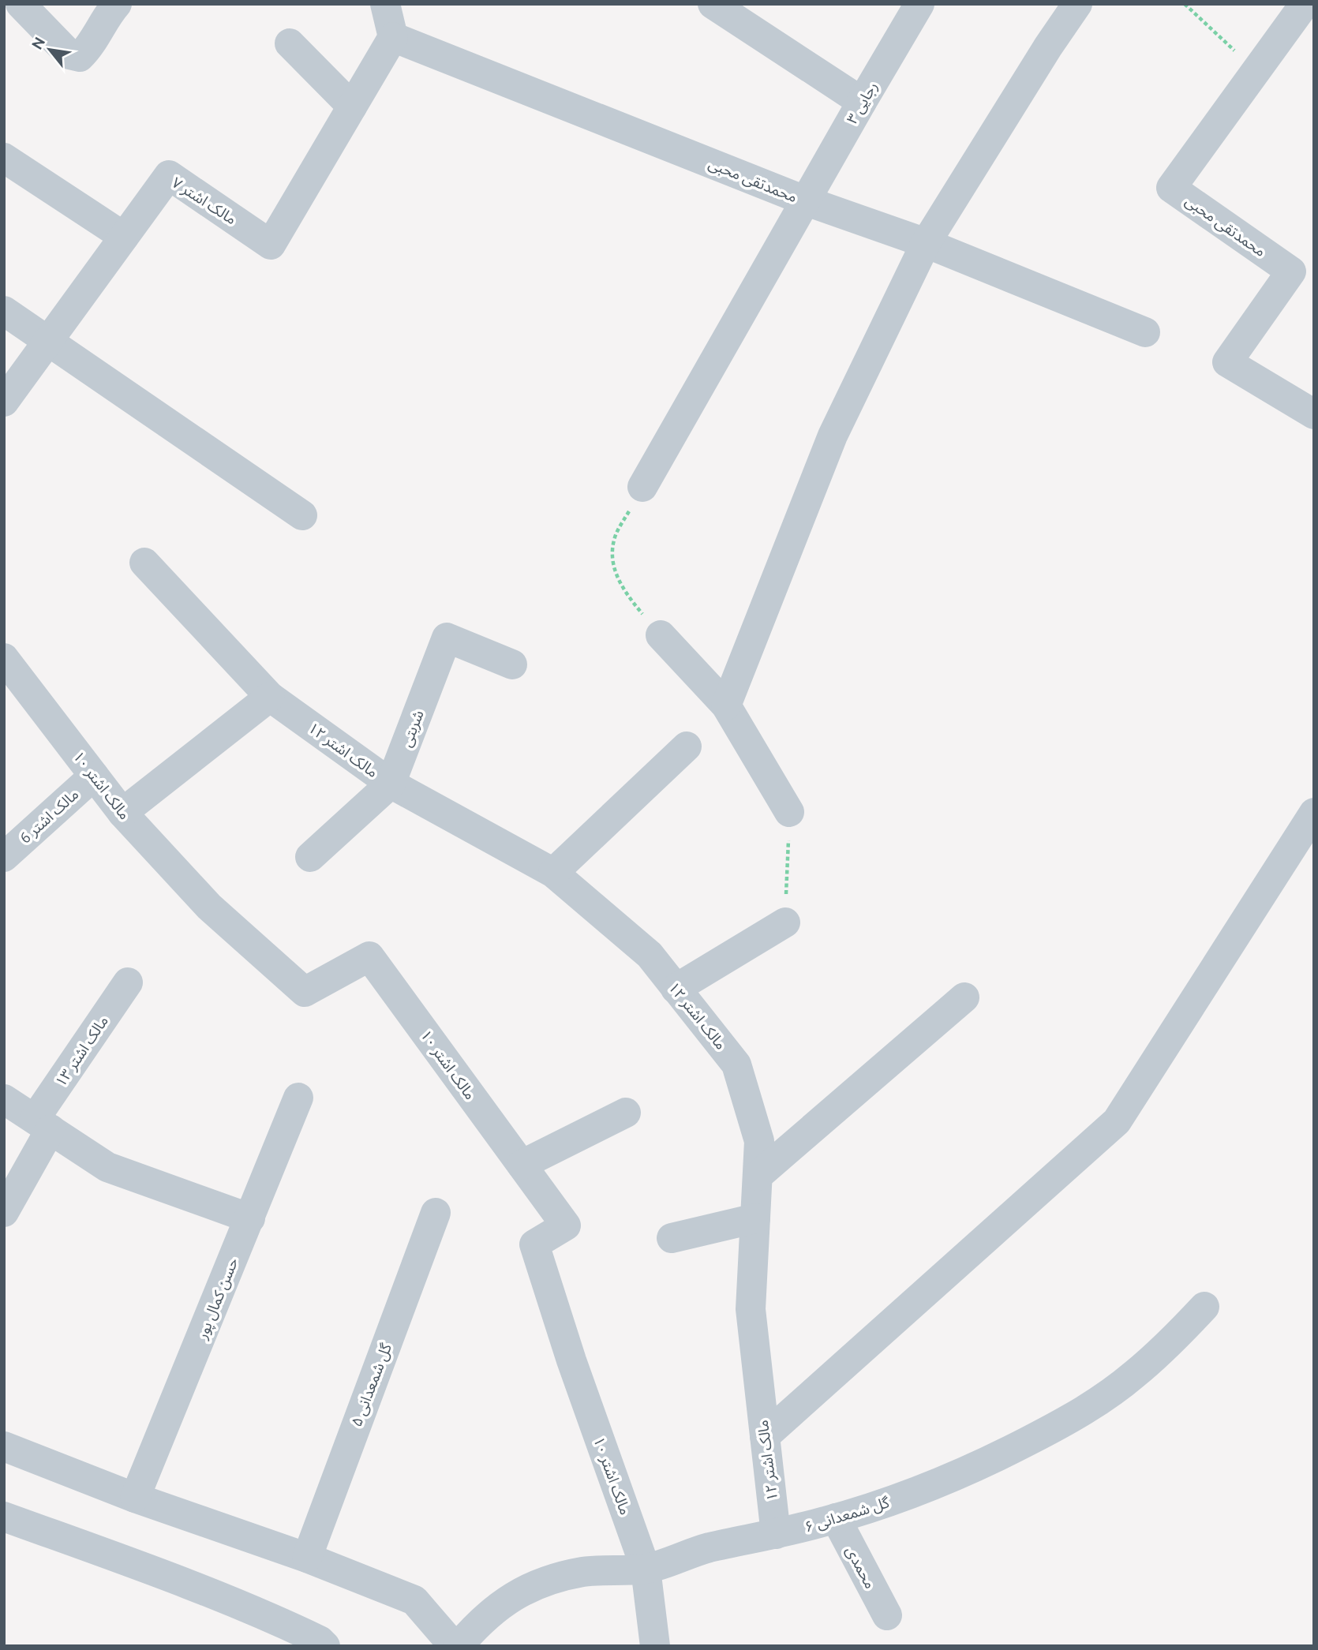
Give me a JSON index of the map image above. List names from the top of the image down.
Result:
{
  "streets": {
    "street": [
      "رجایی ۳",
      "محمدتقی محبی",
      "مالک اشتر ۷",
      "شربتی",
      "مالک اشتر ۱۲",
      "مالک اشتر ۱۰",
      "مالک اشتر 6",
      "مالک اشتر ۱۳",
      "حسن کمال پور",
      "گل شمعدانی ۵",
      "گل شمعدانی ۶",
      "محمدی"
    ]
  },
  "crossings": [
    ["رجایی ۳", "محمدتقی محبی"],
    ["محمدتقی محبی", "مالک اشتر ۷"],
    ["شربتی", "مالک اشتر ۱۲"],
    ["مالک اشتر ۱۲", "گل شمعدانی ۶"],
    ["مالک اشتر ۱۰", "مالک اشتر 6"],
    ["مالک اشتر ۱۰", "گل شمعدانی ۶"],
    ["گل شمعدانی ۶", "محمدی"]
  ],
  "north": "top left"
}
